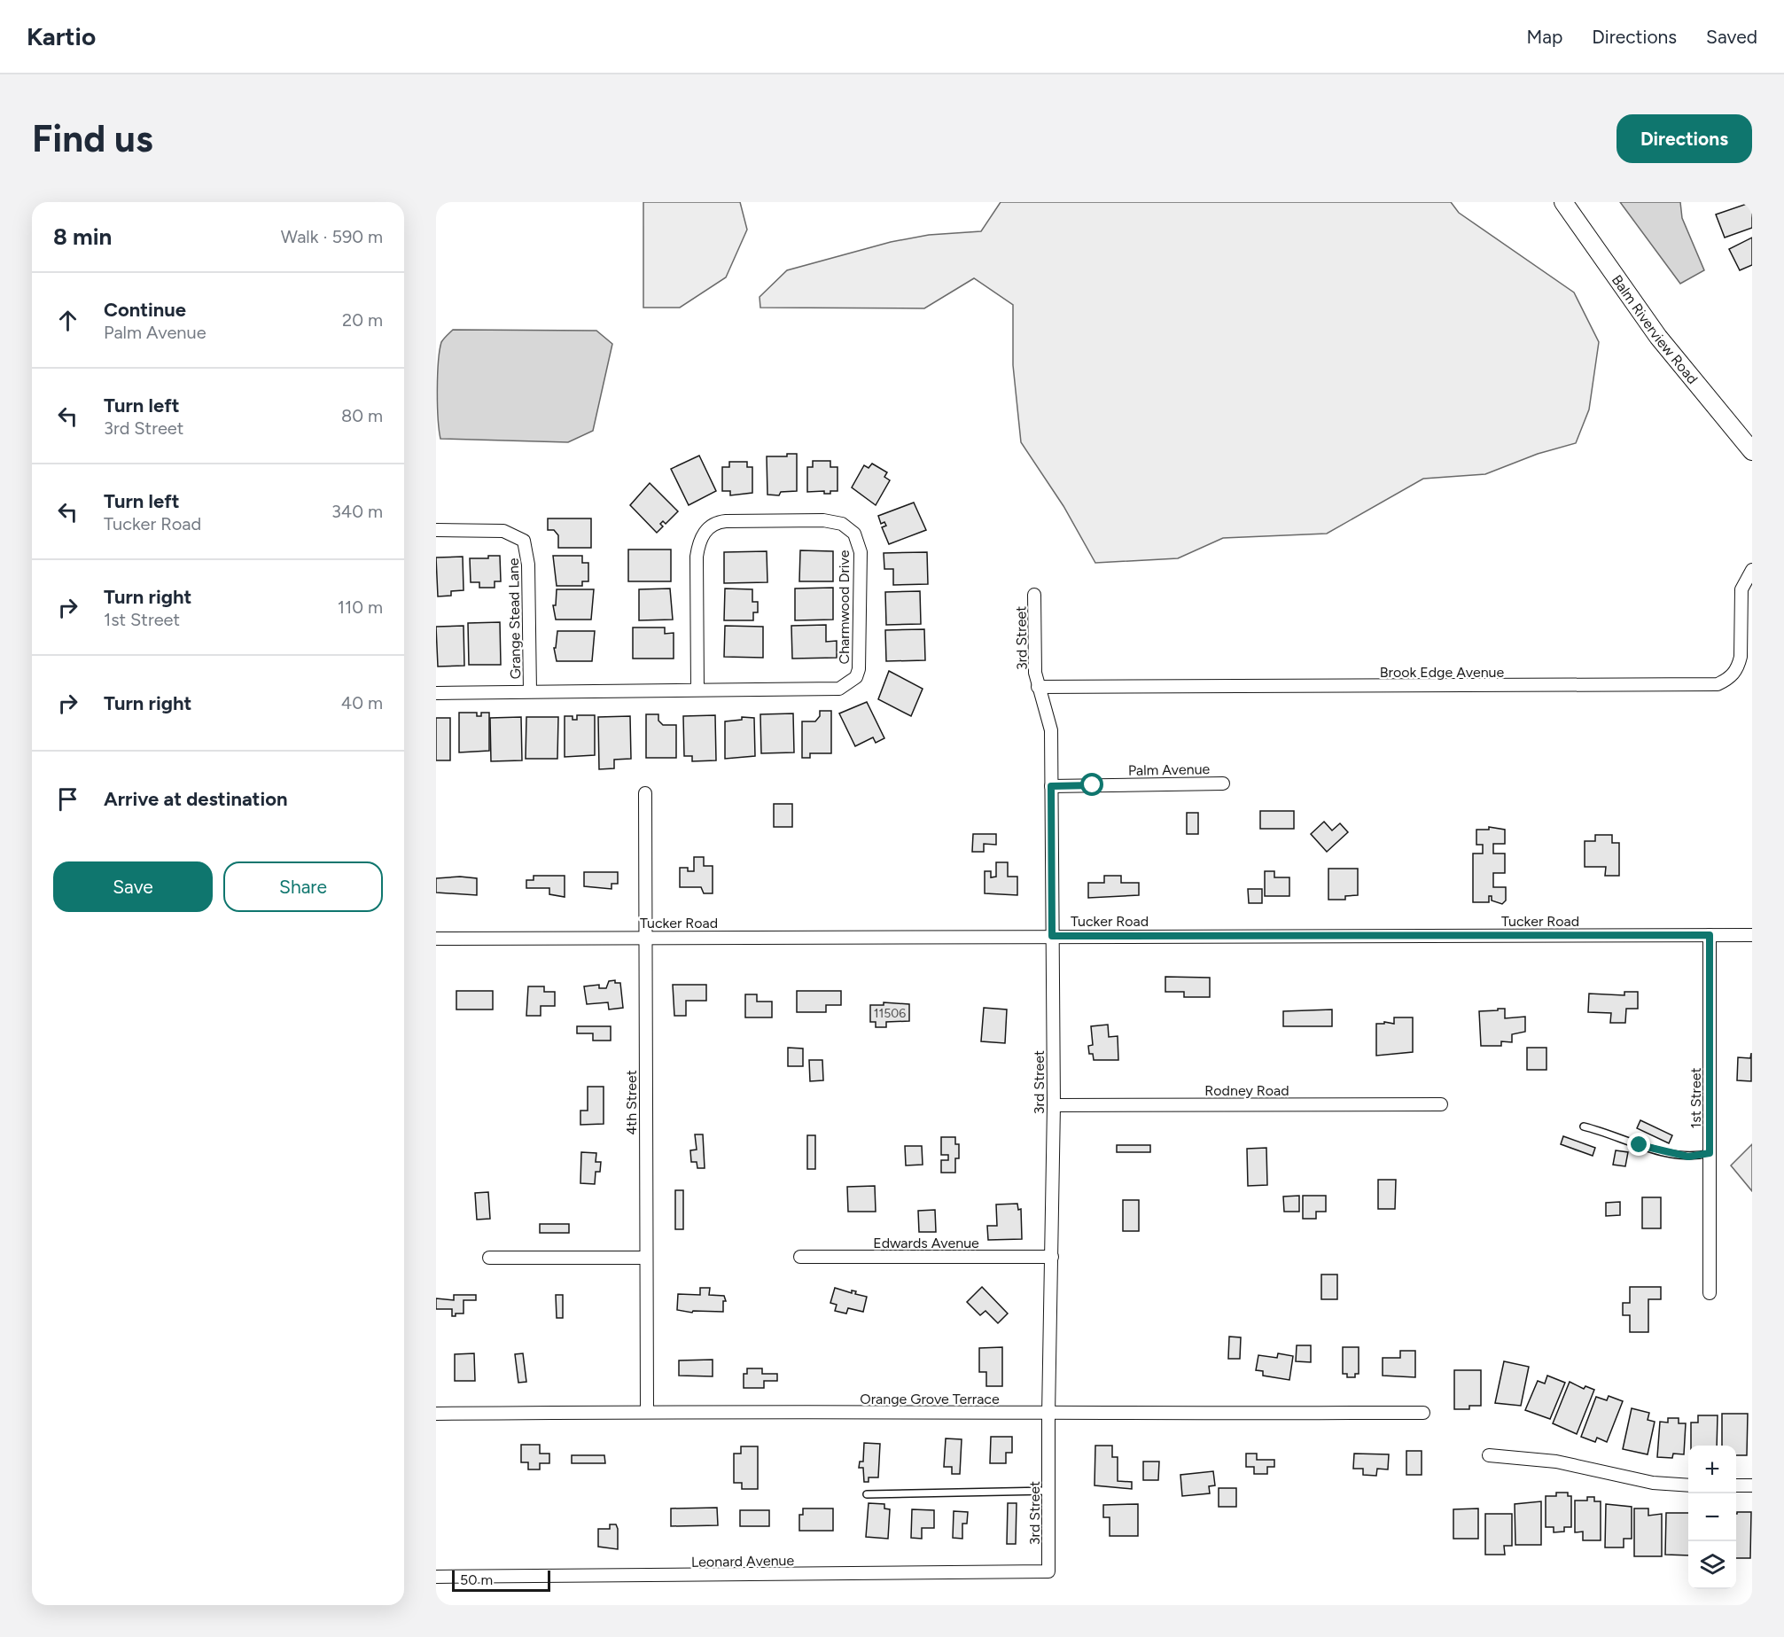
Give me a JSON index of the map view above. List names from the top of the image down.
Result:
{
  "streets": {
    "main road": ["Balm Riverview Road"],
    "street": [
      "Charmwood Drive",
      "Grange Stead Lane",
      "3rd Street",
      "Brook Edge Avenue",
      "Palm Avenue",
      "Tucker Road",
      "Rodney Road",
      "1st Street",
      "4th Street",
      "Edwards Avenue",
      "Orange Grove Terrace",
      "Leonard Avenue"
    ]
  },
  "crossings": [
    ["Charmwood Drive", "Grange Stead Lane"],
    ["3rd Street", "Brook Edge Avenue"],
    ["3rd Street", "Palm Avenue"],
    ["3rd Street", "Tucker Road"],
    ["3rd Street", "Rodney Road"],
    ["3rd Street", "Edwards Avenue"],
    ["3rd Street", "Orange Grove Terrace"],
    ["3rd Street", "Leonard Avenue"],
    ["Tucker Road", "1st Street"],
    ["Tucker Road", "4th Street"],
    ["4th Street", "Orange Grove Terrace"]
  ],
  "house_numbers": ["11506"],
  "scale_bar": "50 m",
  "page": {
    "header": "Kartio",
    "nav": ["Map", "Directions", "Saved"],
    "buttons": [
      "Directions",
      ["Save", "Share"]
    ],
    "title": "Find us",
    "heading": ["8 min", "Walk · 590 m"],
    "list": [
      ["Continue", "Palm Avenue", "20 m"],
      ["Turn left", "3rd Street", "80 m"],
      ["Turn left", "Tucker Road", "340 m"],
      ["Turn right", "1st Street", "110 m"],
      ["Turn right", "40 m"],
      "Arrive at destination"
    ],
    "map_buttons": ["+", "−"],
    "scale": "50 m"
  }
}
